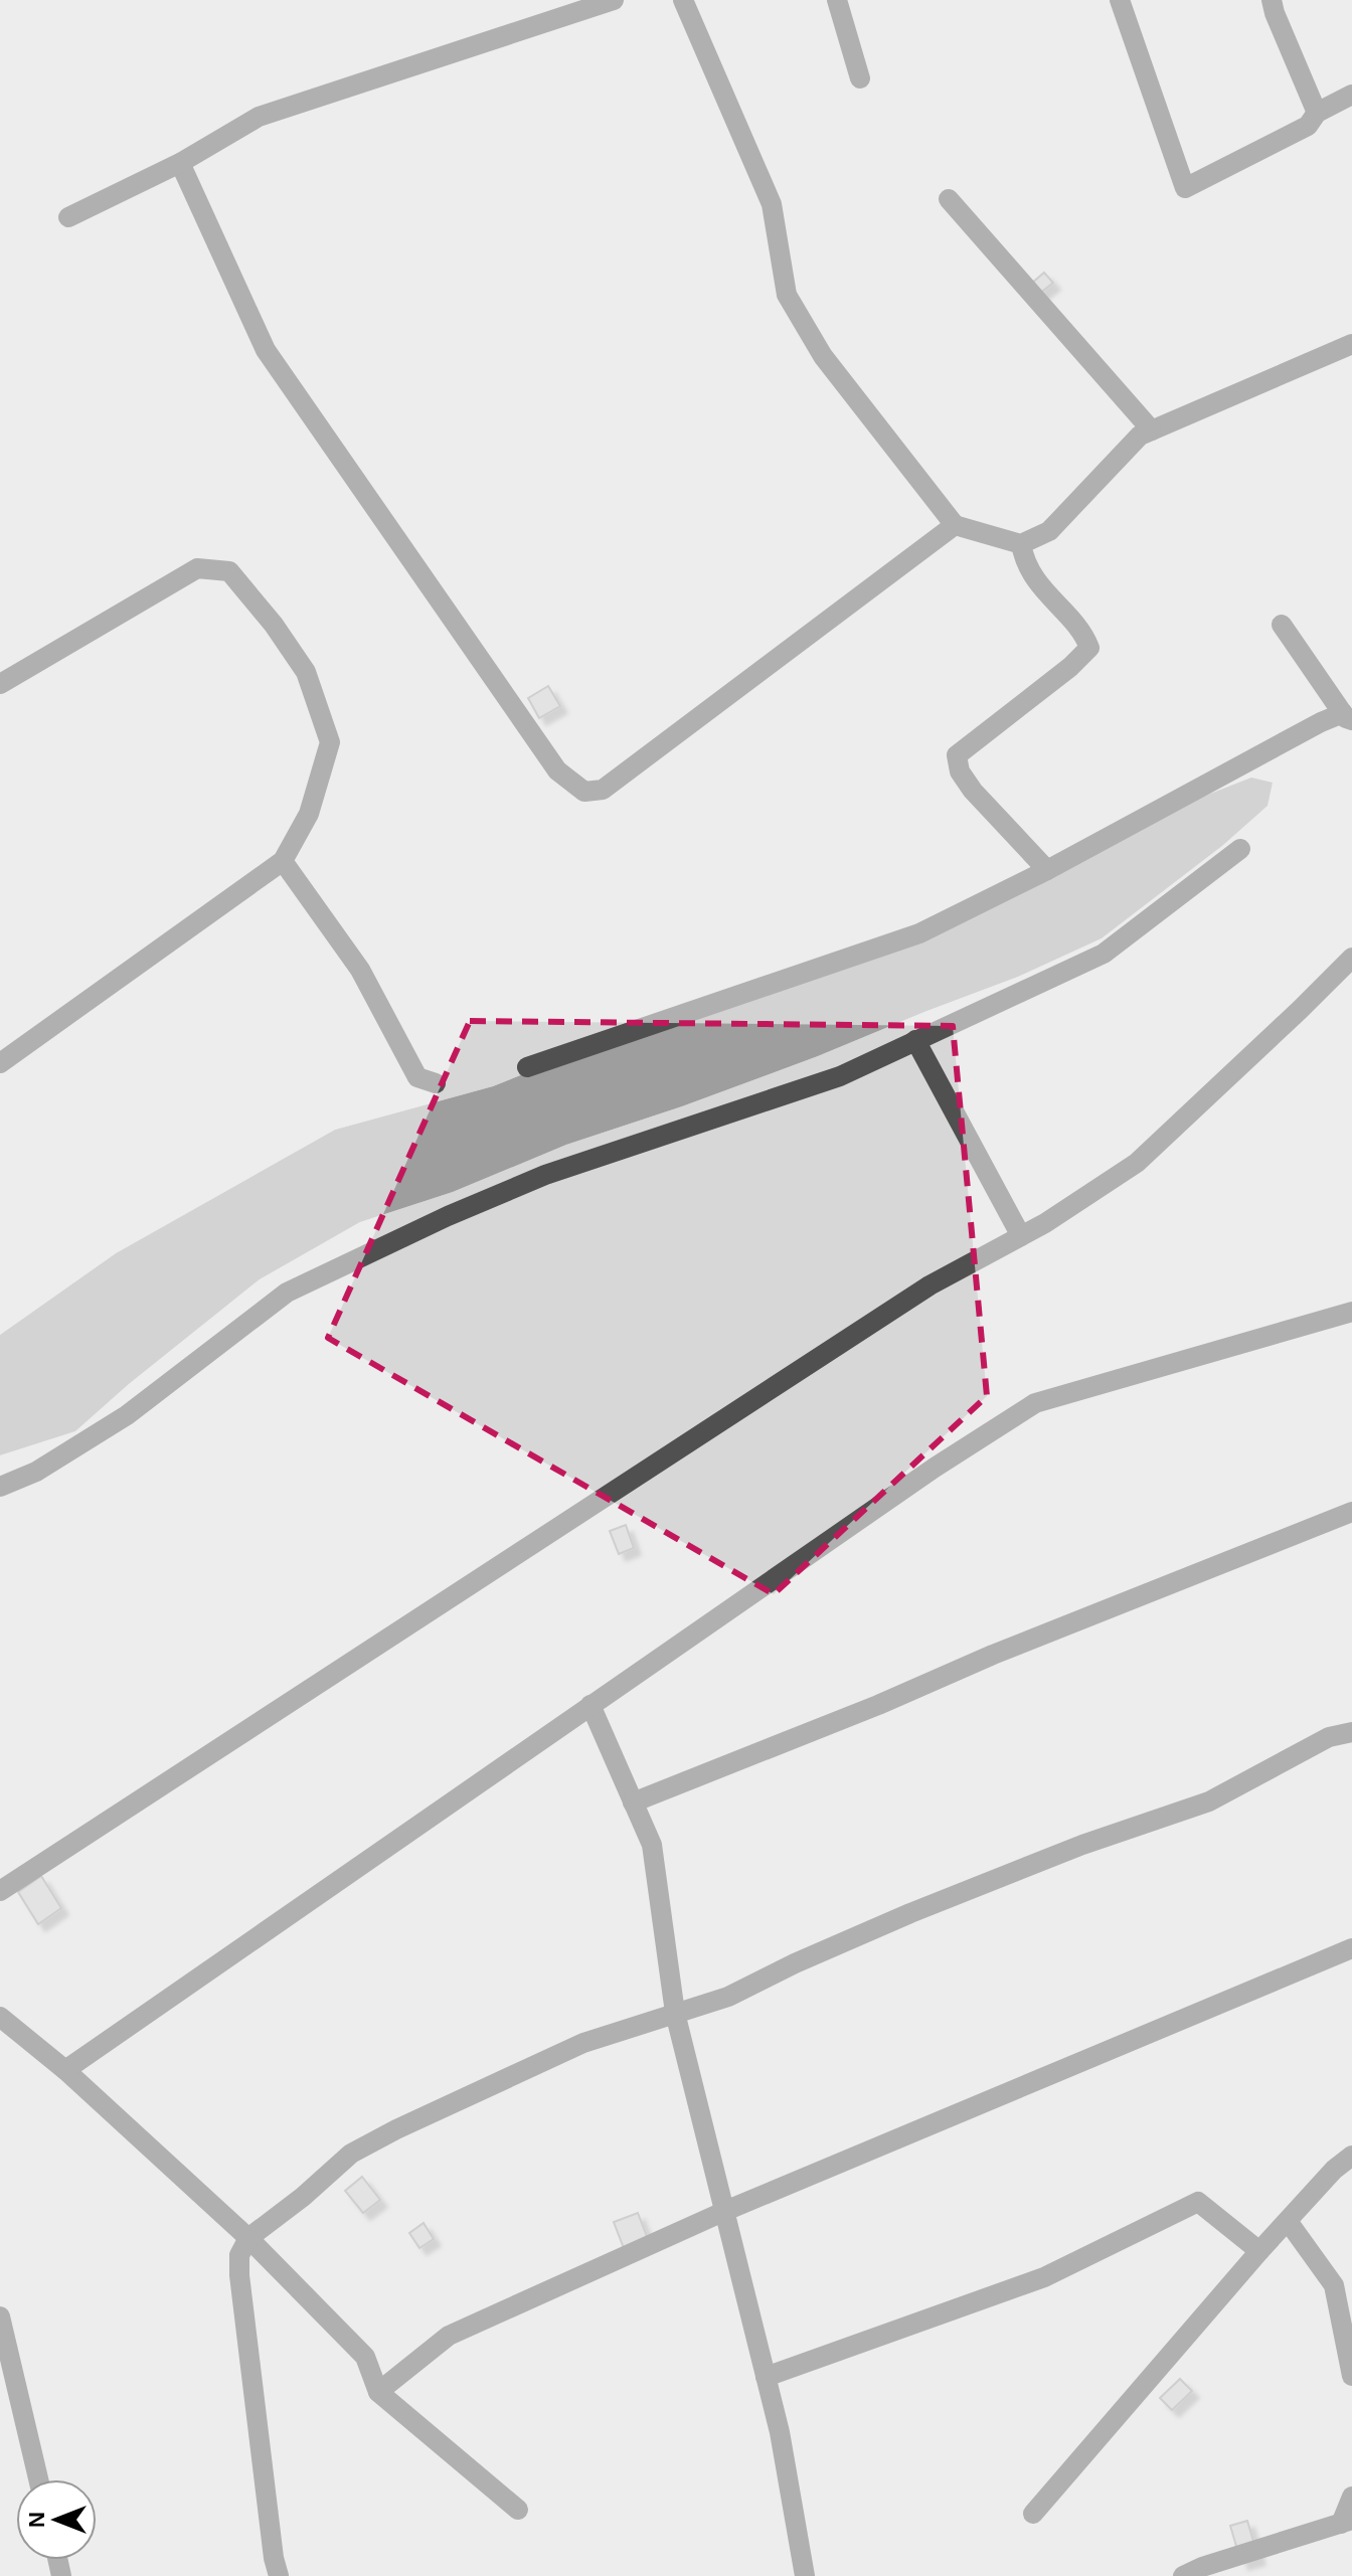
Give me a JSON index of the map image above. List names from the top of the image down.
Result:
{
  "north": "left"
}
